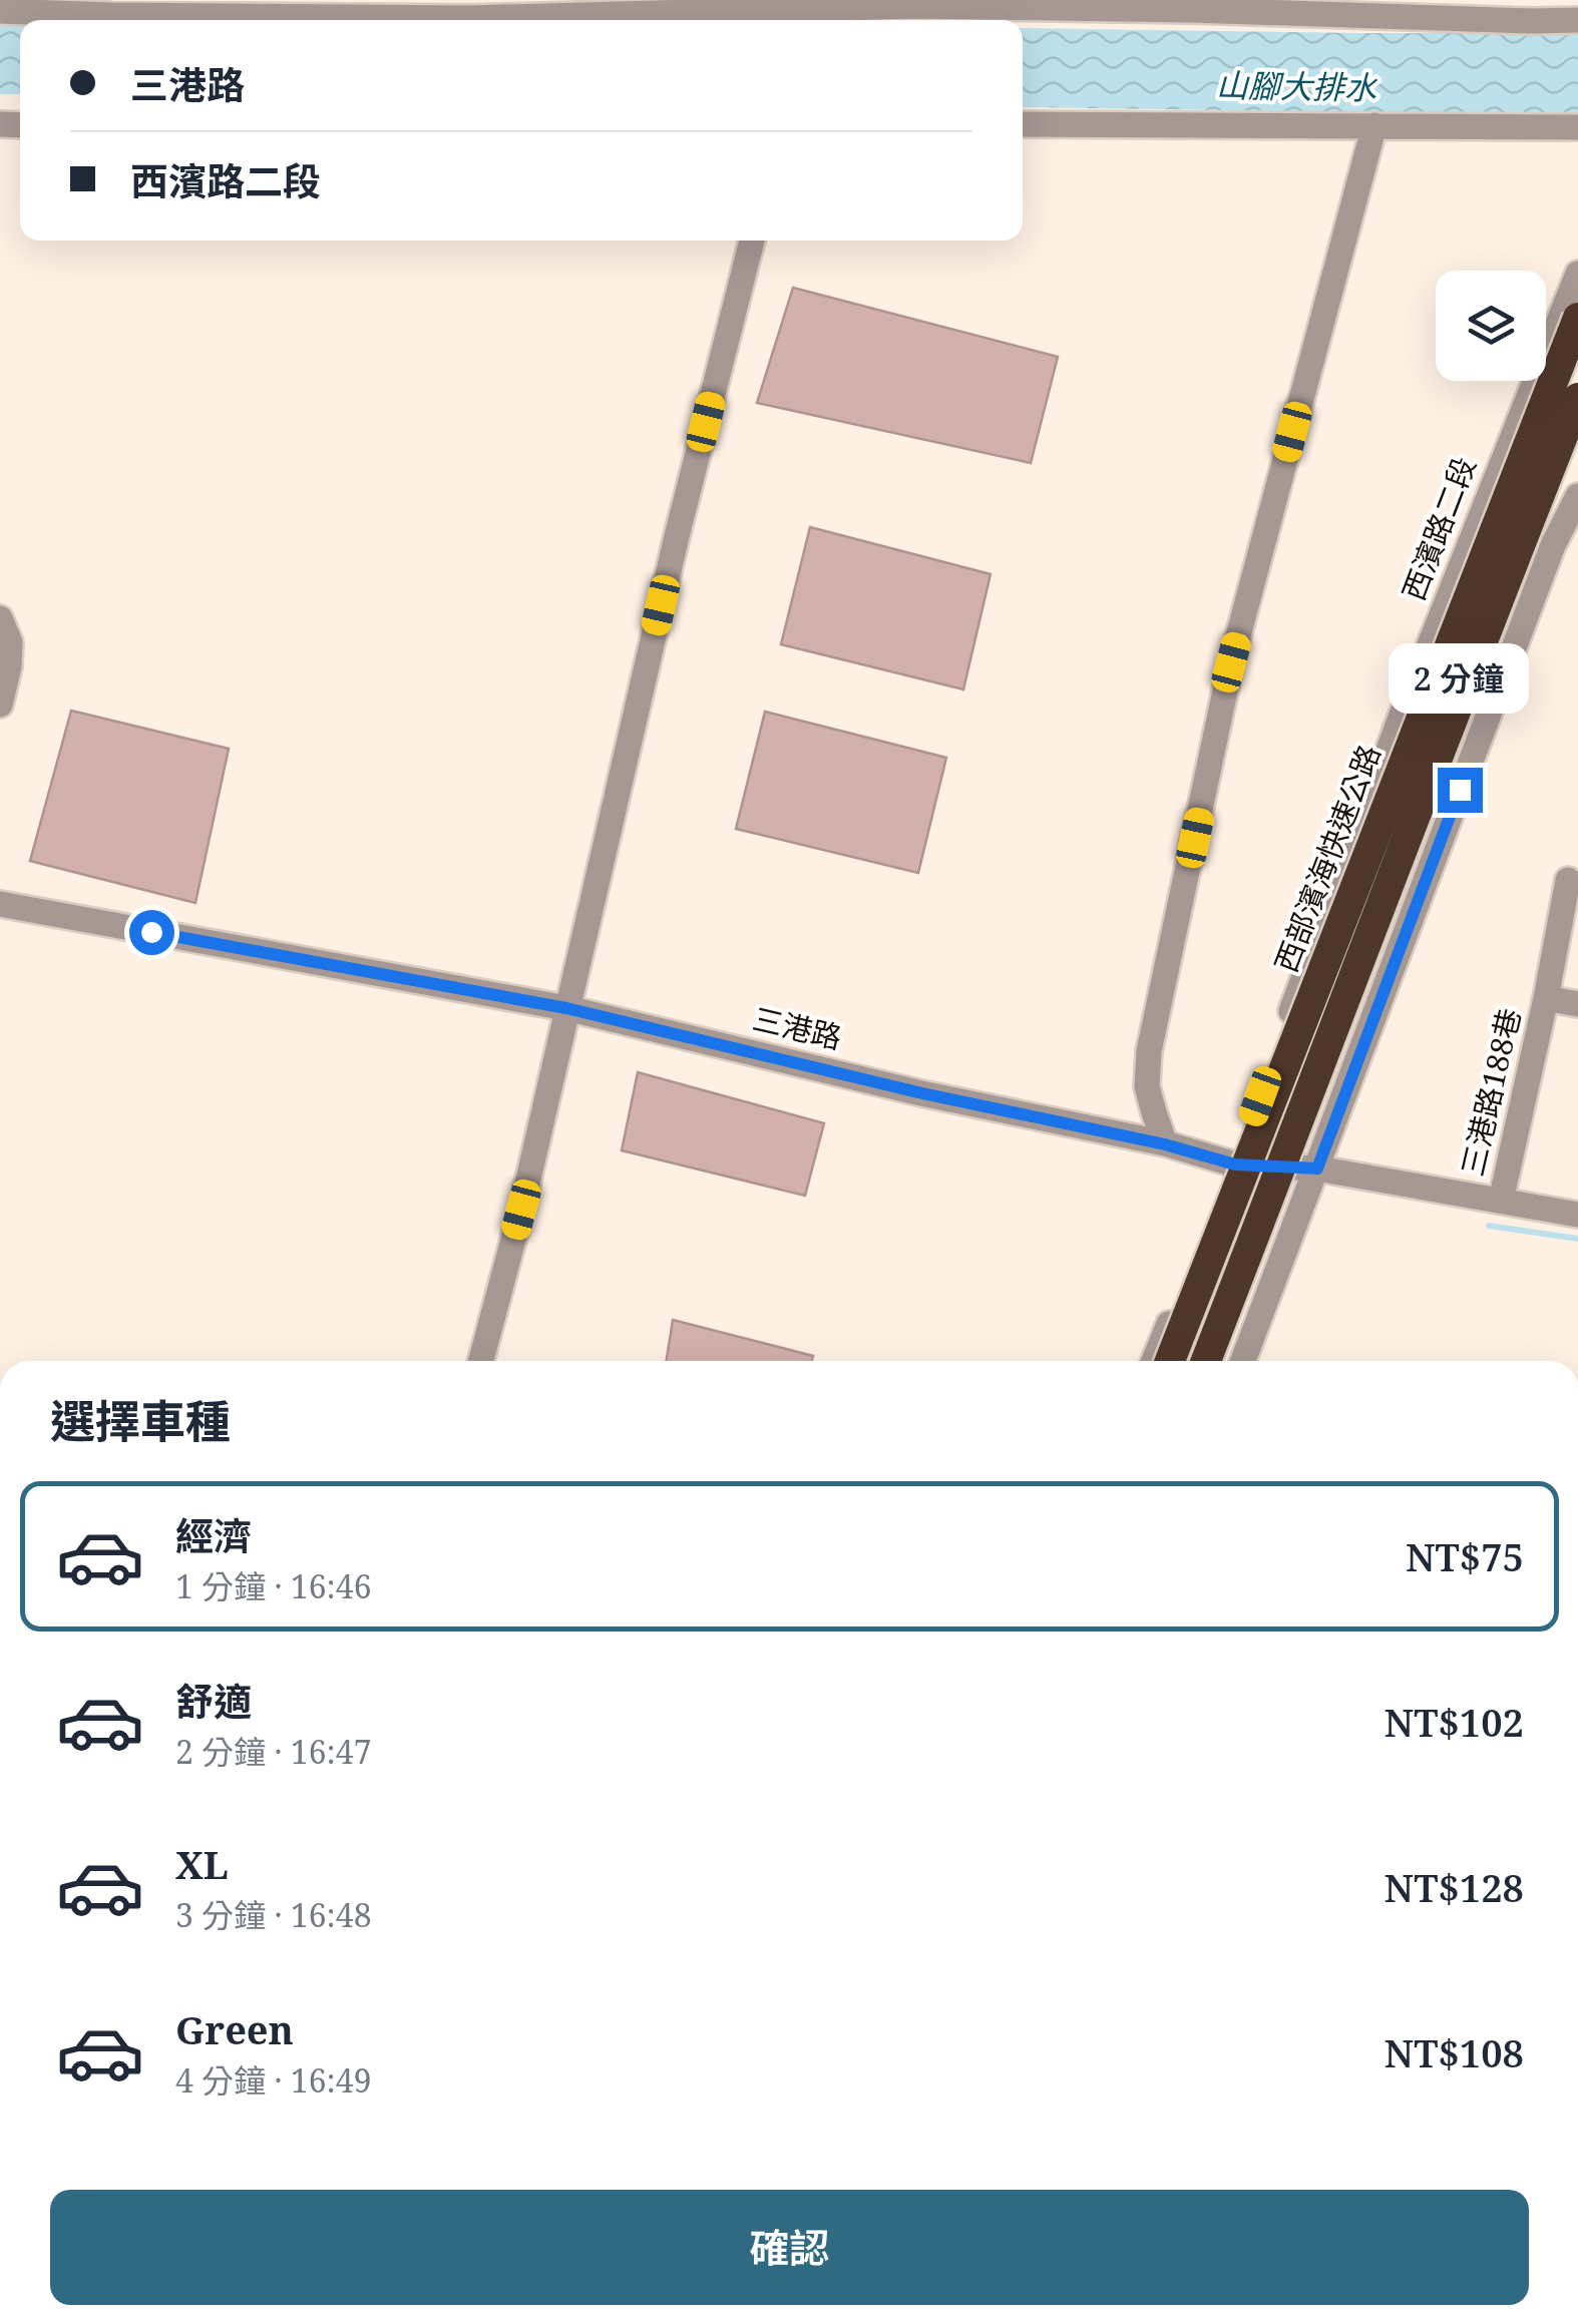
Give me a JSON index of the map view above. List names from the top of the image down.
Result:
{
  "streets": {
    "highway": ["西部濱海快速公路"],
    "street": ["西濱路二段", "三港路", "三港路188巷"]
  },
  "crossings": [
    ["西濱路二段", "三港路"],
    ["三港路", "三港路188巷"]
  ],
  "water": ["山腳大排水"],
  "page": {
    "banner": ["三港路", "西濱路二段"],
    "bubble": "2 分鐘",
    "heading": "選擇車種",
    "list": [
      {
        "name": "經濟",
        "note": "1 分鐘 · 16:46",
        "value": "NT$75"
      },
      {
        "name": "舒適",
        "note": "2 分鐘 · 16:47",
        "value": "NT$102"
      },
      {
        "name": "XL",
        "note": "3 分鐘 · 16:48",
        "value": "NT$128"
      },
      {
        "name": "Green",
        "note": "4 分鐘 · 16:49",
        "value": "NT$108"
      }
    ],
    "buttons": "確認"
  }
}
